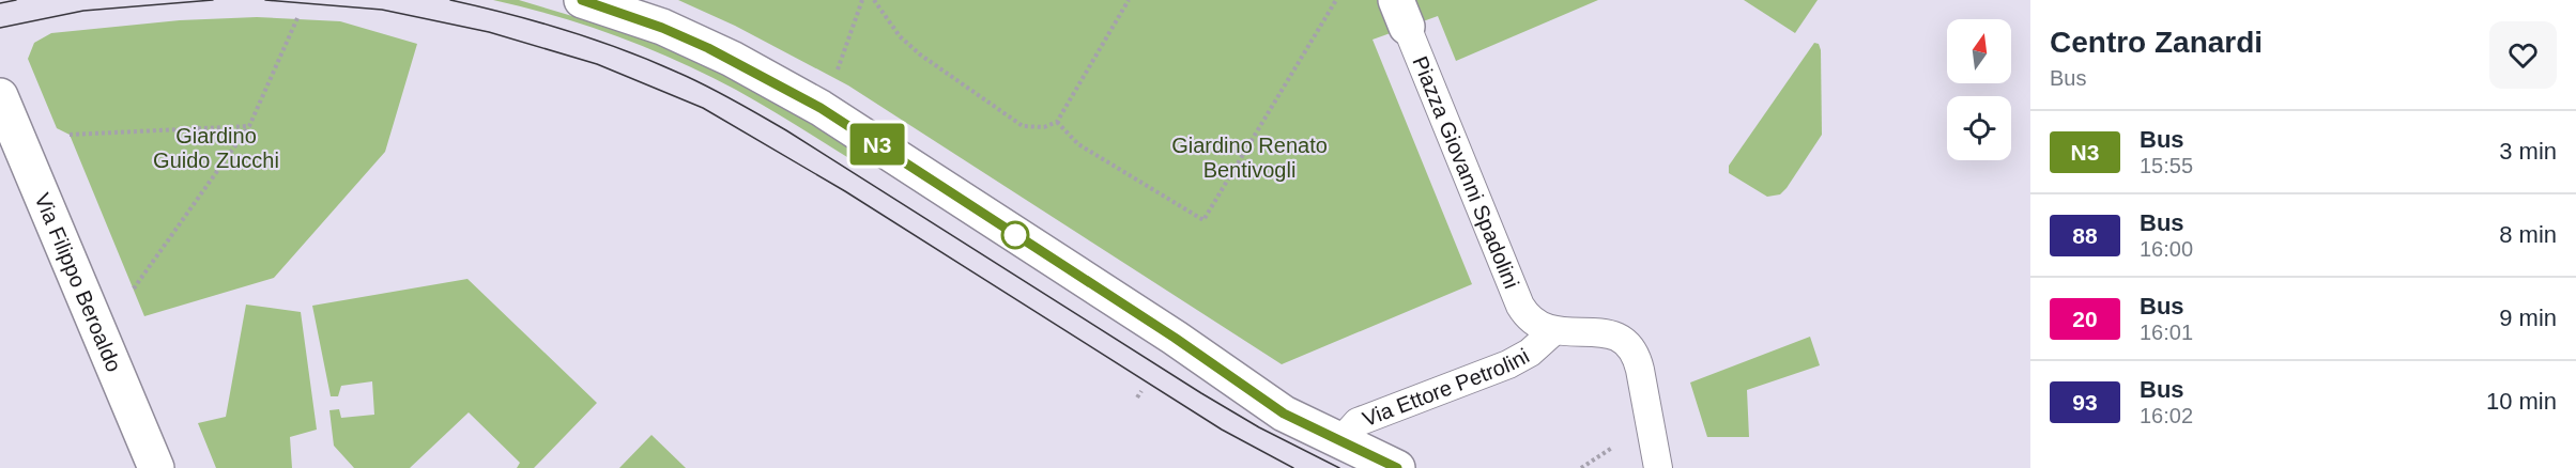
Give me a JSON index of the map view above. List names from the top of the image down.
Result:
{
  "streets": {
    "main road": ["Via Filippo Beroaldo"],
    "lane": ["Piazza Giovanni Spadolini", "Via Ettore Petrolini"]
  },
  "crossings": [
    ["Piazza Giovanni Spadolini", "Via Ettore Petrolini"]
  ],
  "parks": ["Giardino Guido Zucchi", "Giardino Renato Bentivogli"],
  "lines": ["bus line N3"],
  "north": "top",
  "page": {
    "on_map": "N3",
    "heading": ["Centro Zanardi", "Bus"],
    "list": [
      {
        "mark": "N3",
        "name": "Bus",
        "note": "15:55",
        "value": "3 min"
      },
      {
        "mark": "88",
        "name": "Bus",
        "note": "16:00",
        "value": "8 min"
      },
      {
        "mark": "20",
        "name": "Bus",
        "note": "16:01",
        "value": "9 min"
      },
      {
        "mark": "93",
        "name": "Bus",
        "note": "16:02",
        "value": "10 min"
      }
    ]
  }
}
